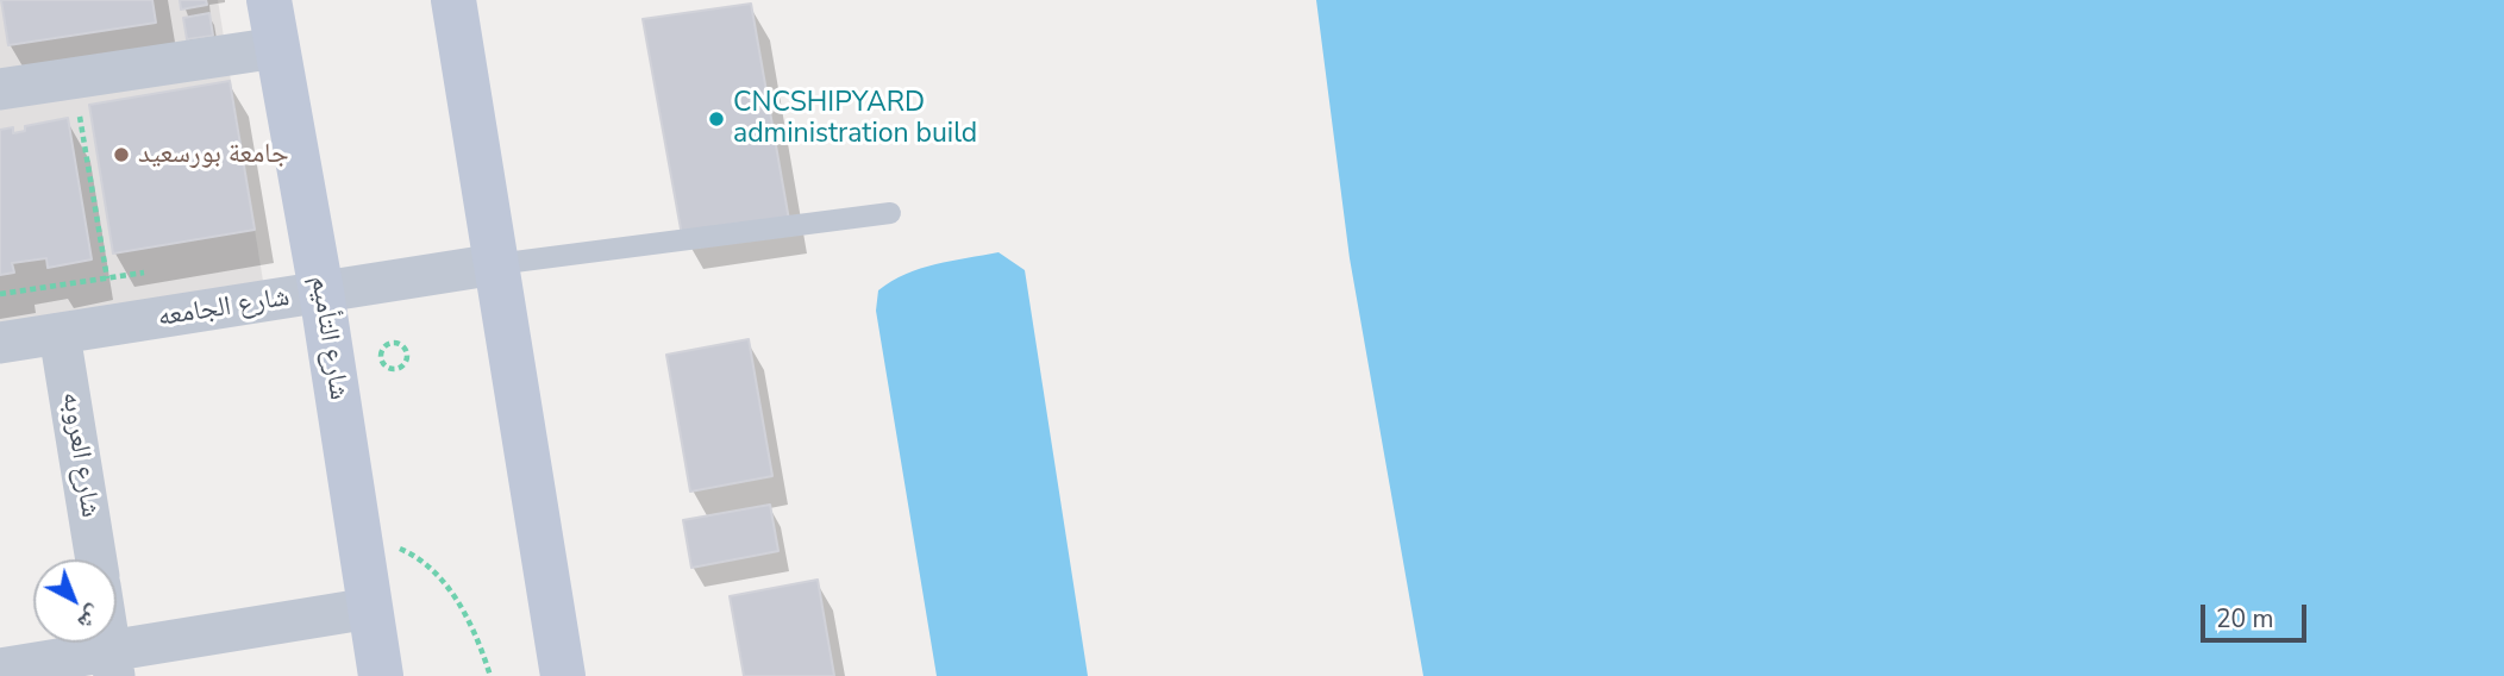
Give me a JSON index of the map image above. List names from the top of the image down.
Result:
{
  "streets": {
    "main road": ["شارع التأميم"],
    "street": ["شارع الجامعه", "شارع العروبه"]
  },
  "crossings": [
    ["شارع الجامعه", "شارع التأميم"],
    ["شارع الجامعه", "شارع العروبه"]
  ],
  "places": ["CNCSHIPYARD administration build", "جامعة بورسعيد"],
  "scale_bar": "20 m",
  "north": "bottom right"
}
